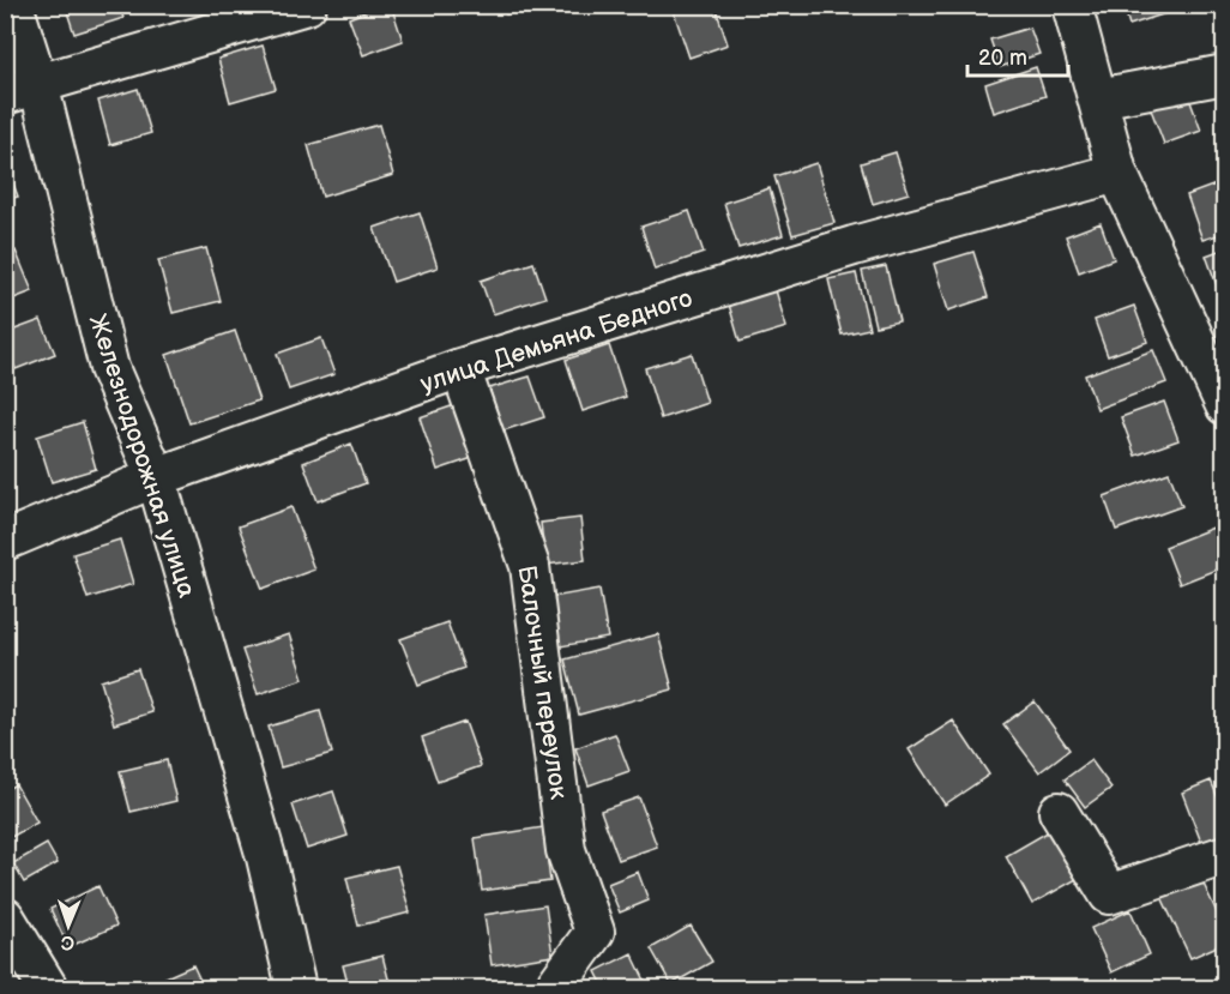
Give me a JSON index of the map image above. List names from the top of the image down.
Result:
{
  "streets": {
    "street": ["улица Демьяна Бедного", "Железнодорожная улица", "Балочный переулок"]
  },
  "crossings": [
    ["улица Демьяна Бедного", "Железнодорожная улица"],
    ["улица Демьяна Бедного", "Балочный переулок"]
  ],
  "scale_bar": "20 m",
  "north": "bottom"
}
